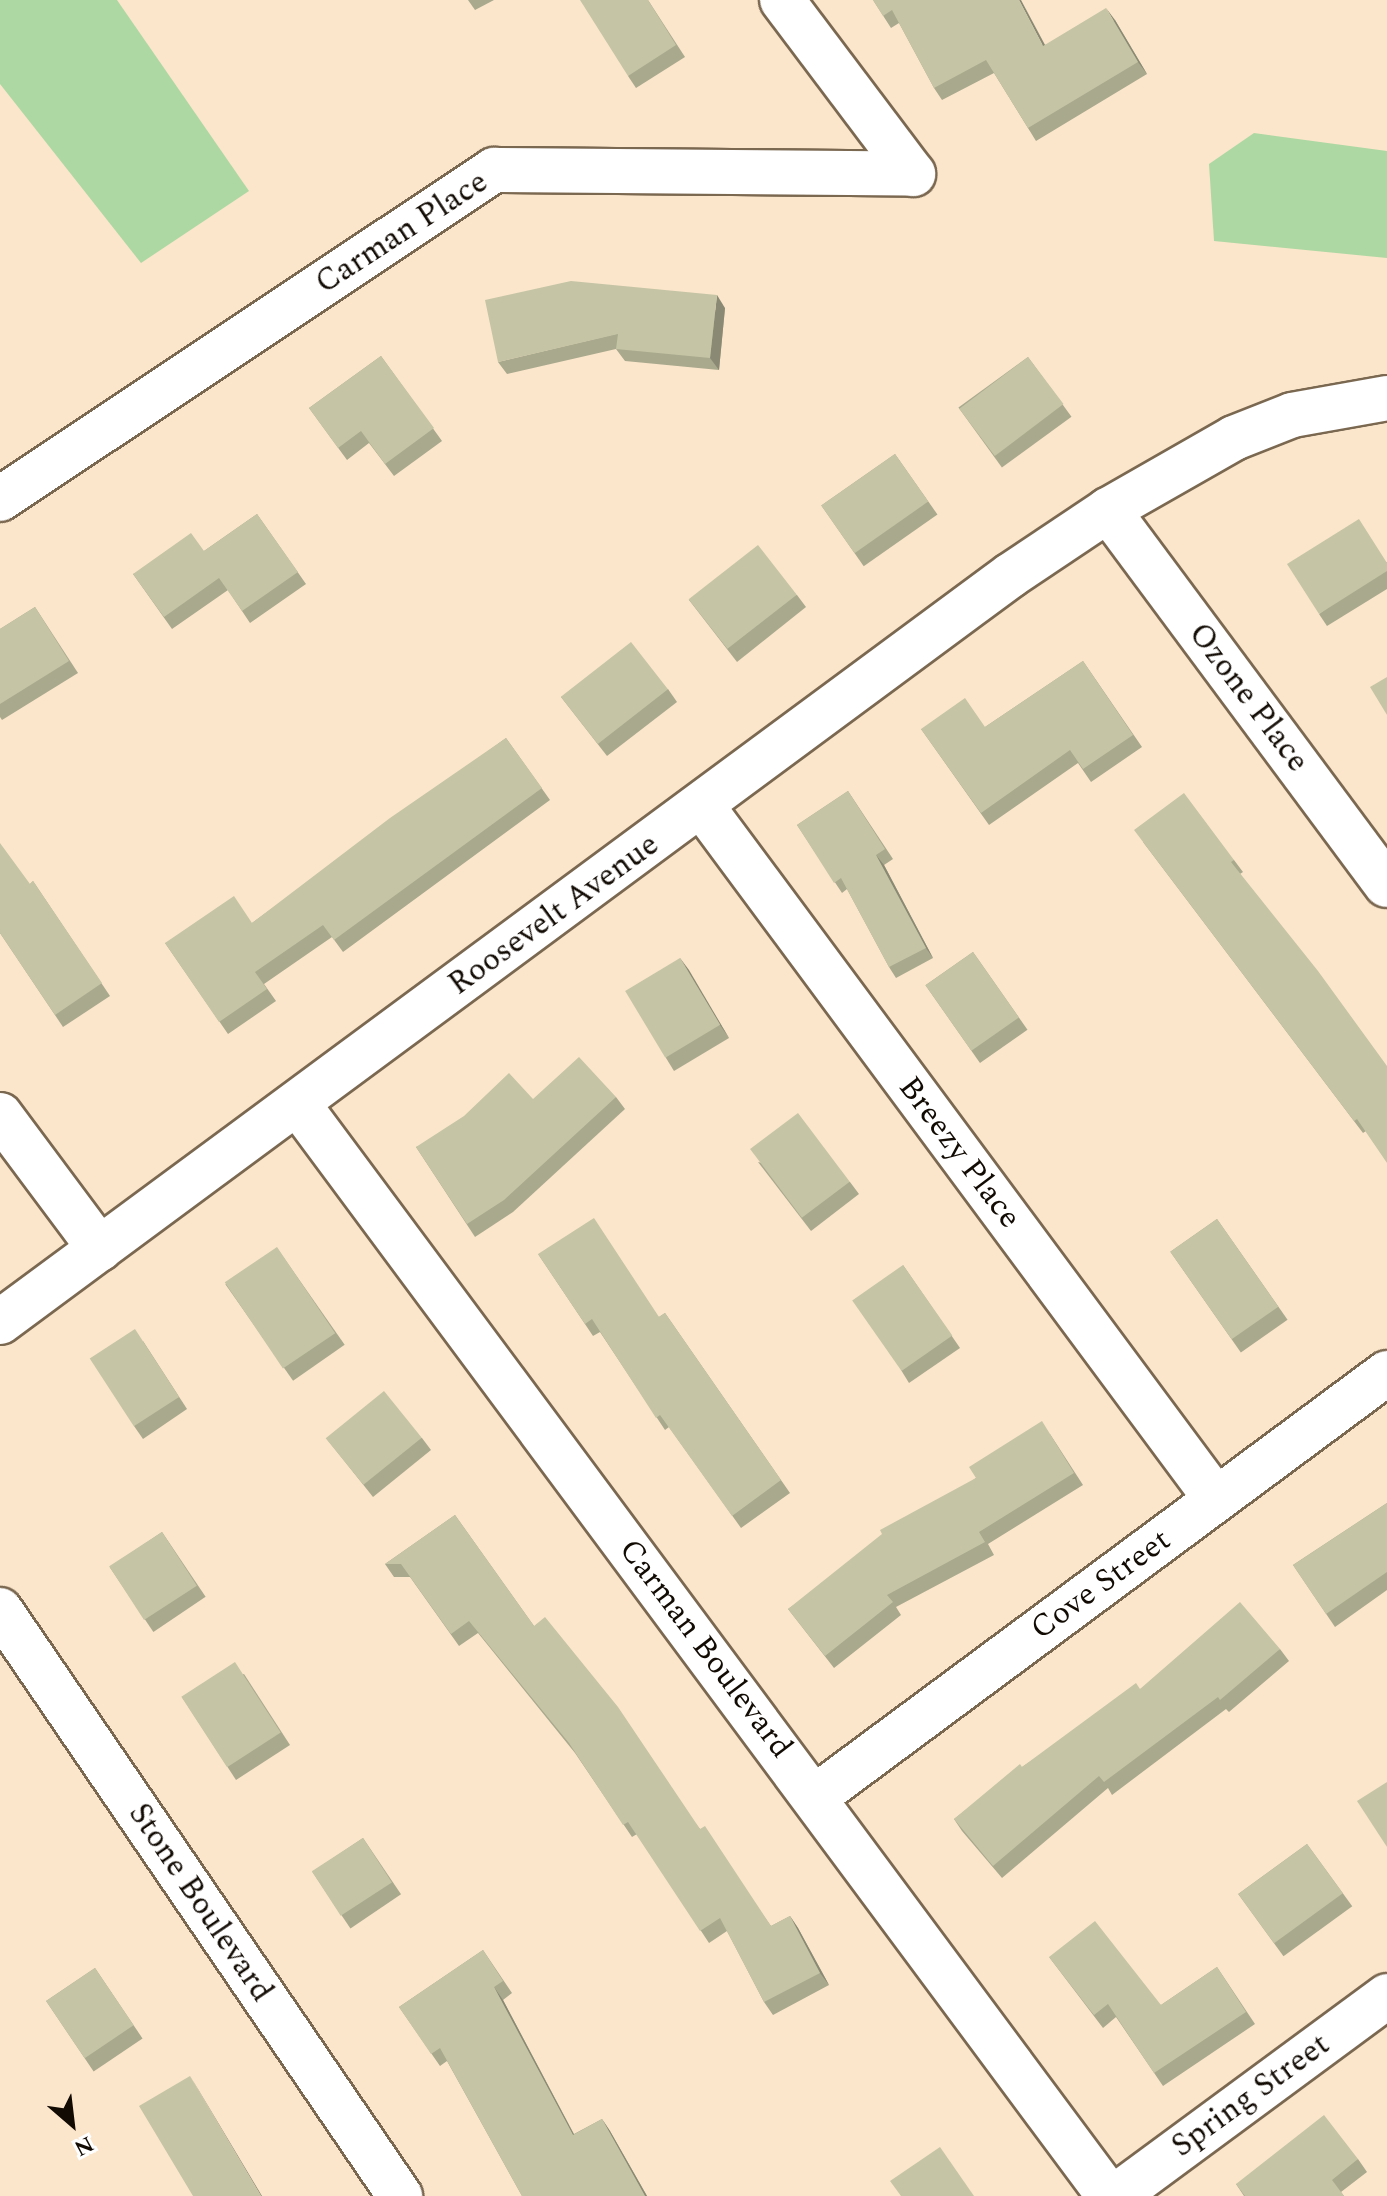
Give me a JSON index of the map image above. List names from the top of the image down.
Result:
{
  "streets": {
    "street": [
      "Carman Place",
      "Ozone Place",
      "Roosevelt Avenue",
      "Breezy Place",
      "Cove Street",
      "Carman Boulevard",
      "Stone Boulevard",
      "Spring Street"
    ]
  },
  "crossings": [
    ["Ozone Place", "Roosevelt Avenue"],
    ["Roosevelt Avenue", "Breezy Place"],
    ["Roosevelt Avenue", "Carman Boulevard"],
    ["Breezy Place", "Cove Street"],
    ["Cove Street", "Carman Boulevard"]
  ],
  "north": "bottom right"
}
